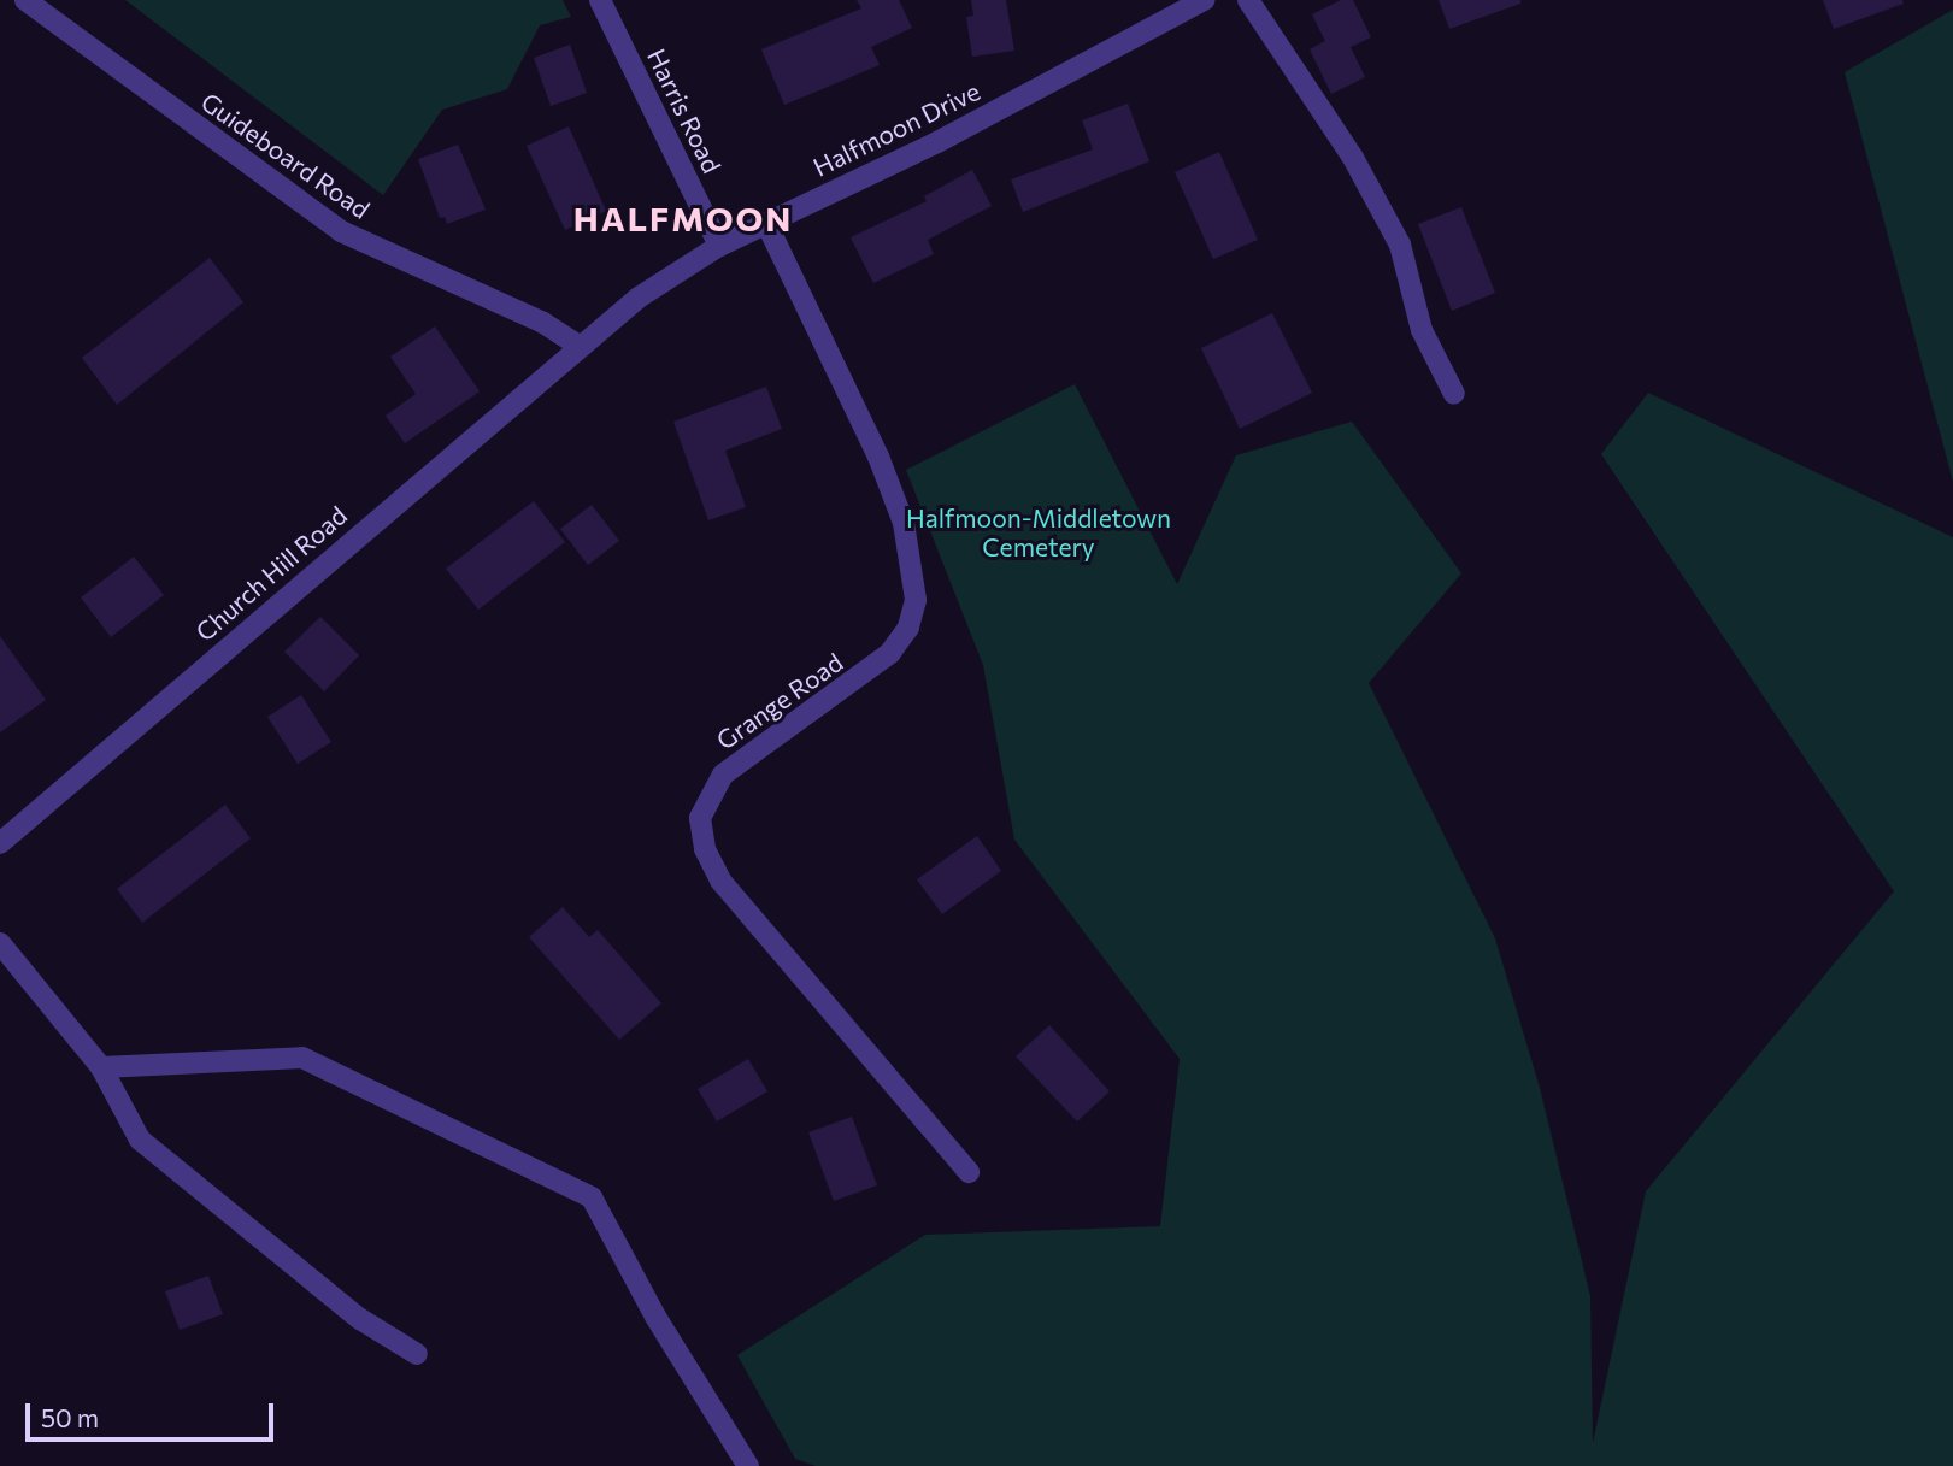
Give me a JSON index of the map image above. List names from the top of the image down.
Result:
{
  "streets": {
    "street": [
      "Harris Road",
      "Halfmoon Drive",
      "Guideboard Road",
      "Church Hill Road",
      "Grange Road"
    ]
  },
  "crossings": [
    ["Harris Road", "Halfmoon Drive"],
    ["Halfmoon Drive", "Guideboard Road"],
    ["Halfmoon Drive", "Church Hill Road"],
    ["Halfmoon Drive", "Grange Road"],
    ["Guideboard Road", "Church Hill Road"]
  ],
  "districts": ["HALFMOON"],
  "parks": ["Halfmoon-Middletown Cemetery"],
  "scale_bar": "50 m"
}
